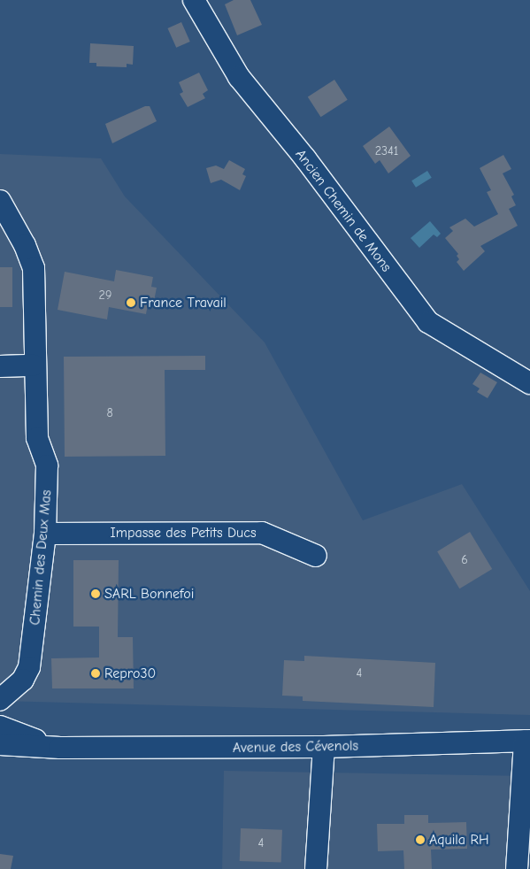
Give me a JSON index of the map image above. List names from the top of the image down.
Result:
{
  "streets": {
    "street": [
      "Ancien Chemin de Mons",
      "Impasse des Petits Ducs",
      "Chemin des Deux Mas",
      "Avenue des Cévenols"
    ]
  },
  "crossings": [
    ["Impasse des Petits Ducs", "Chemin des Deux Mas"]
  ],
  "places": [
    "France Travail",
    "SARL Bonnefoi",
    "Repro30",
    "Aquila RH"
  ],
  "house_numbers": [
    "2341",
    "29",
    "8",
    "6",
    "4",
    "4"
  ]
}
